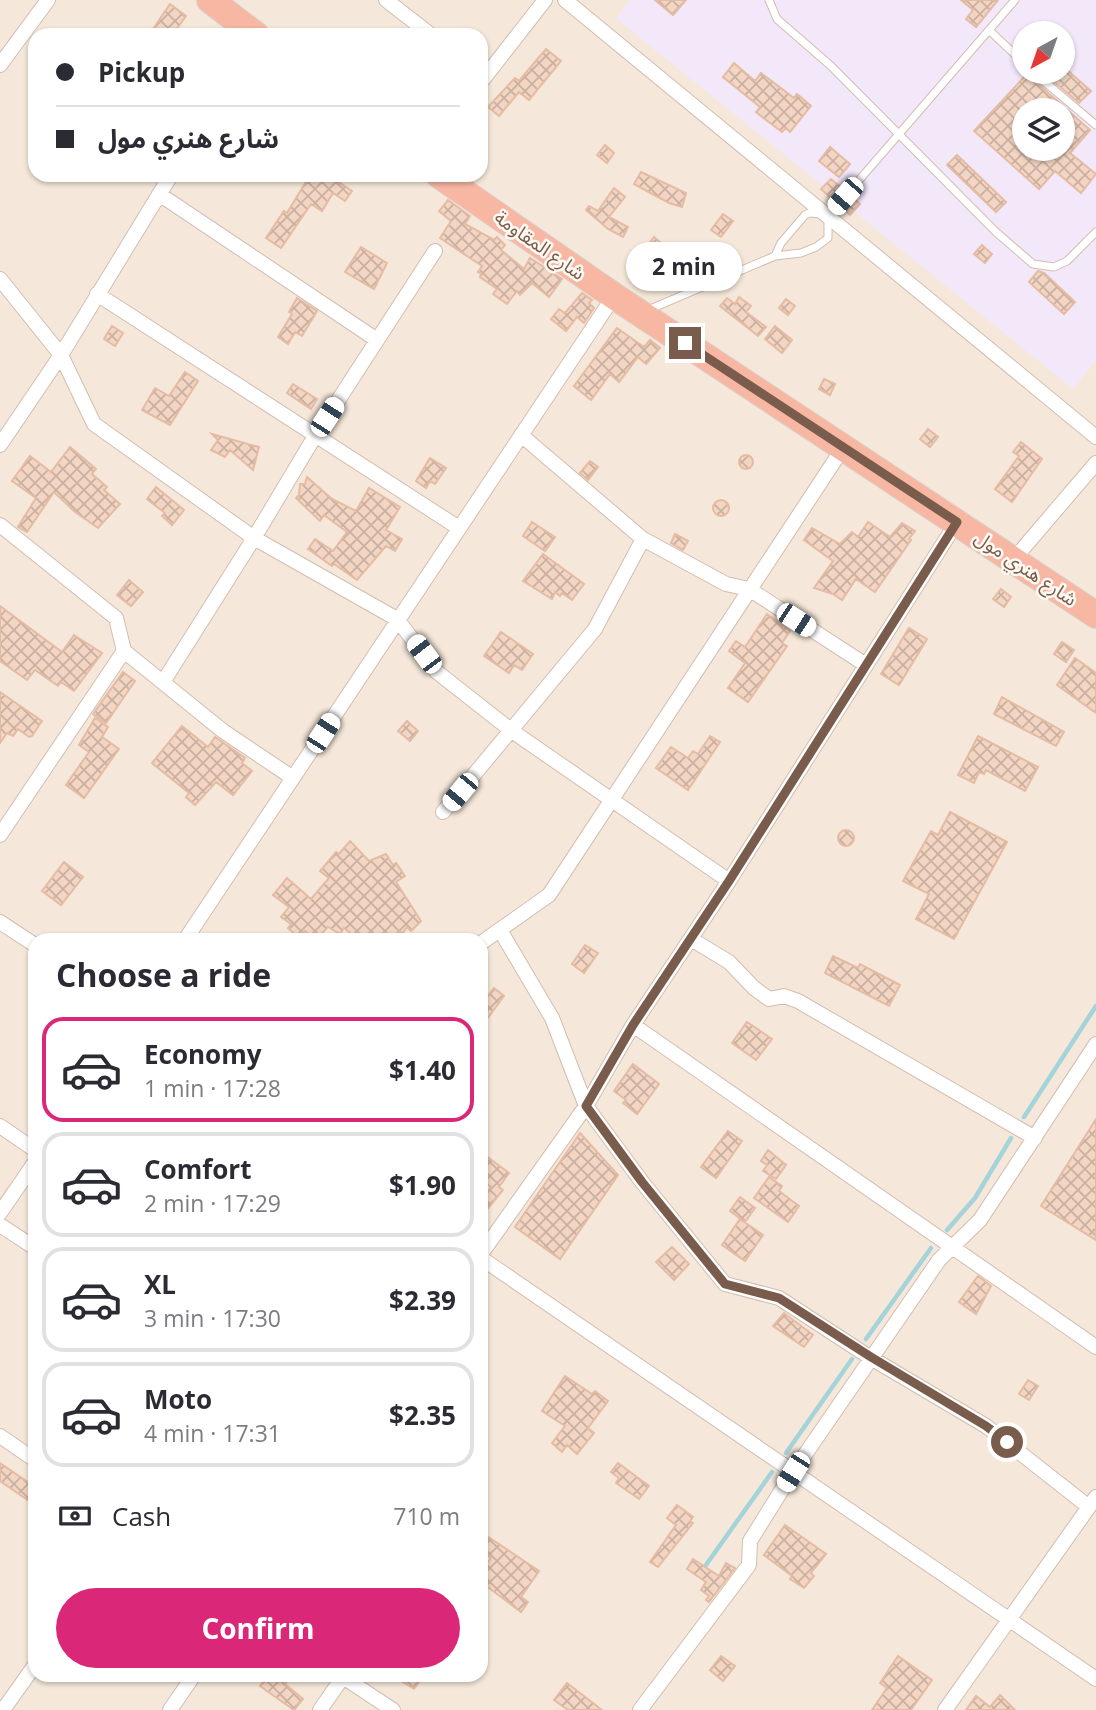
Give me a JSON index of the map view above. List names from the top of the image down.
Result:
{
  "streets": {
    "highway": ["شارع المقاومة", "شارع هنري مول"]
  },
  "crossings": [
    ["شارع المقاومة", "شارع هنري مول"]
  ],
  "north": "bottom left",
  "page": {
    "banner": ["Pickup", "شارع هنري مول"],
    "bubble": "2 min",
    "heading": "Choose a ride",
    "list": [
      {
        "name": "Economy",
        "note": "1 min · 17:28",
        "value": "$1.40"
      },
      {
        "name": "Comfort",
        "note": "2 min · 17:29",
        "value": "$1.90"
      },
      {
        "name": "XL",
        "note": "3 min · 17:30",
        "value": "$2.39"
      },
      {
        "name": "Moto",
        "note": "4 min · 17:31",
        "value": "$2.35"
      }
    ],
    "pay": ["Cash", "710 m"],
    "buttons": "Confirm"
  }
}
